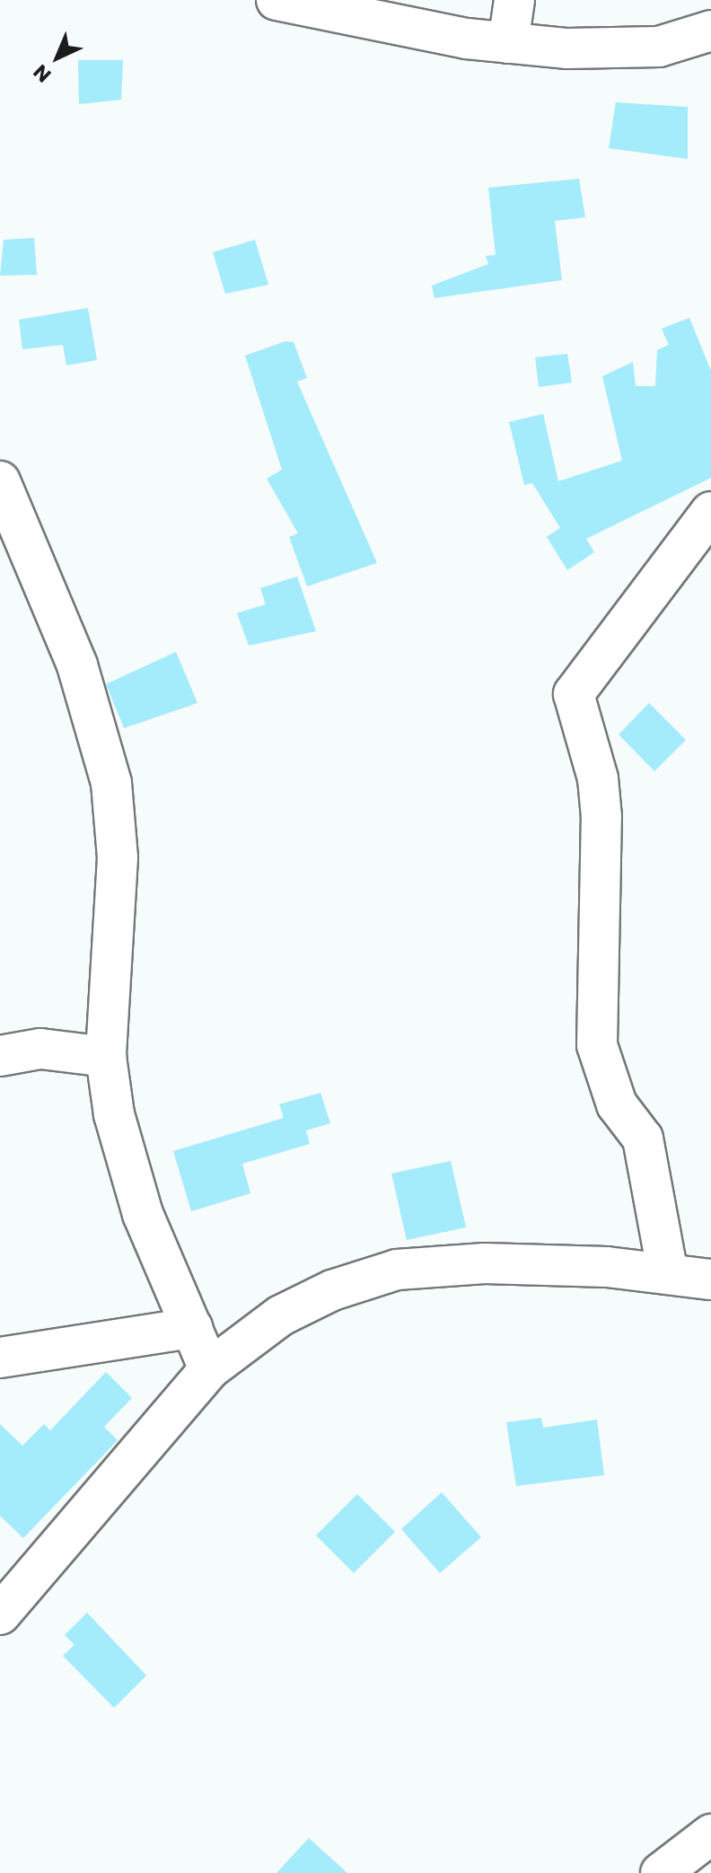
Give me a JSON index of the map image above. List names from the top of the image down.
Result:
{
  "north": "bottom left"
}
